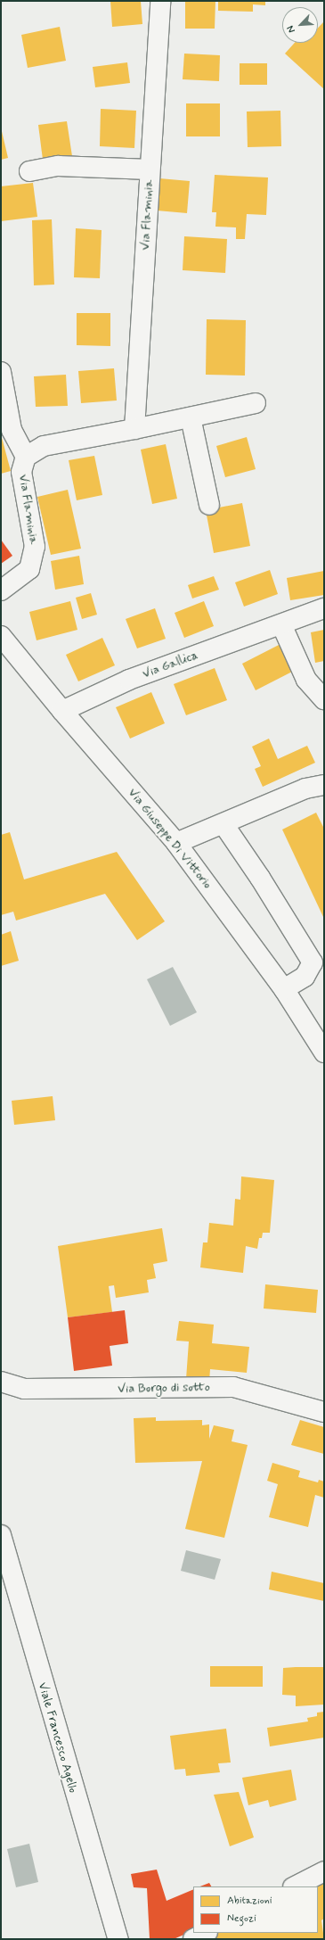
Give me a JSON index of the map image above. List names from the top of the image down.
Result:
{
  "streets": {
    "street": [
      "Via Flaminia",
      "Via Gallica",
      "Via Giuseppe Di Vittorio",
      "Via Borgo di sotto",
      "Viale Francesco Agello"
    ]
  },
  "crossings": [
    ["Via Gallica", "Via Giuseppe Di Vittorio"]
  ],
  "legend": ["Abitazioni", "Negozi"],
  "north": "bottom left"
}
